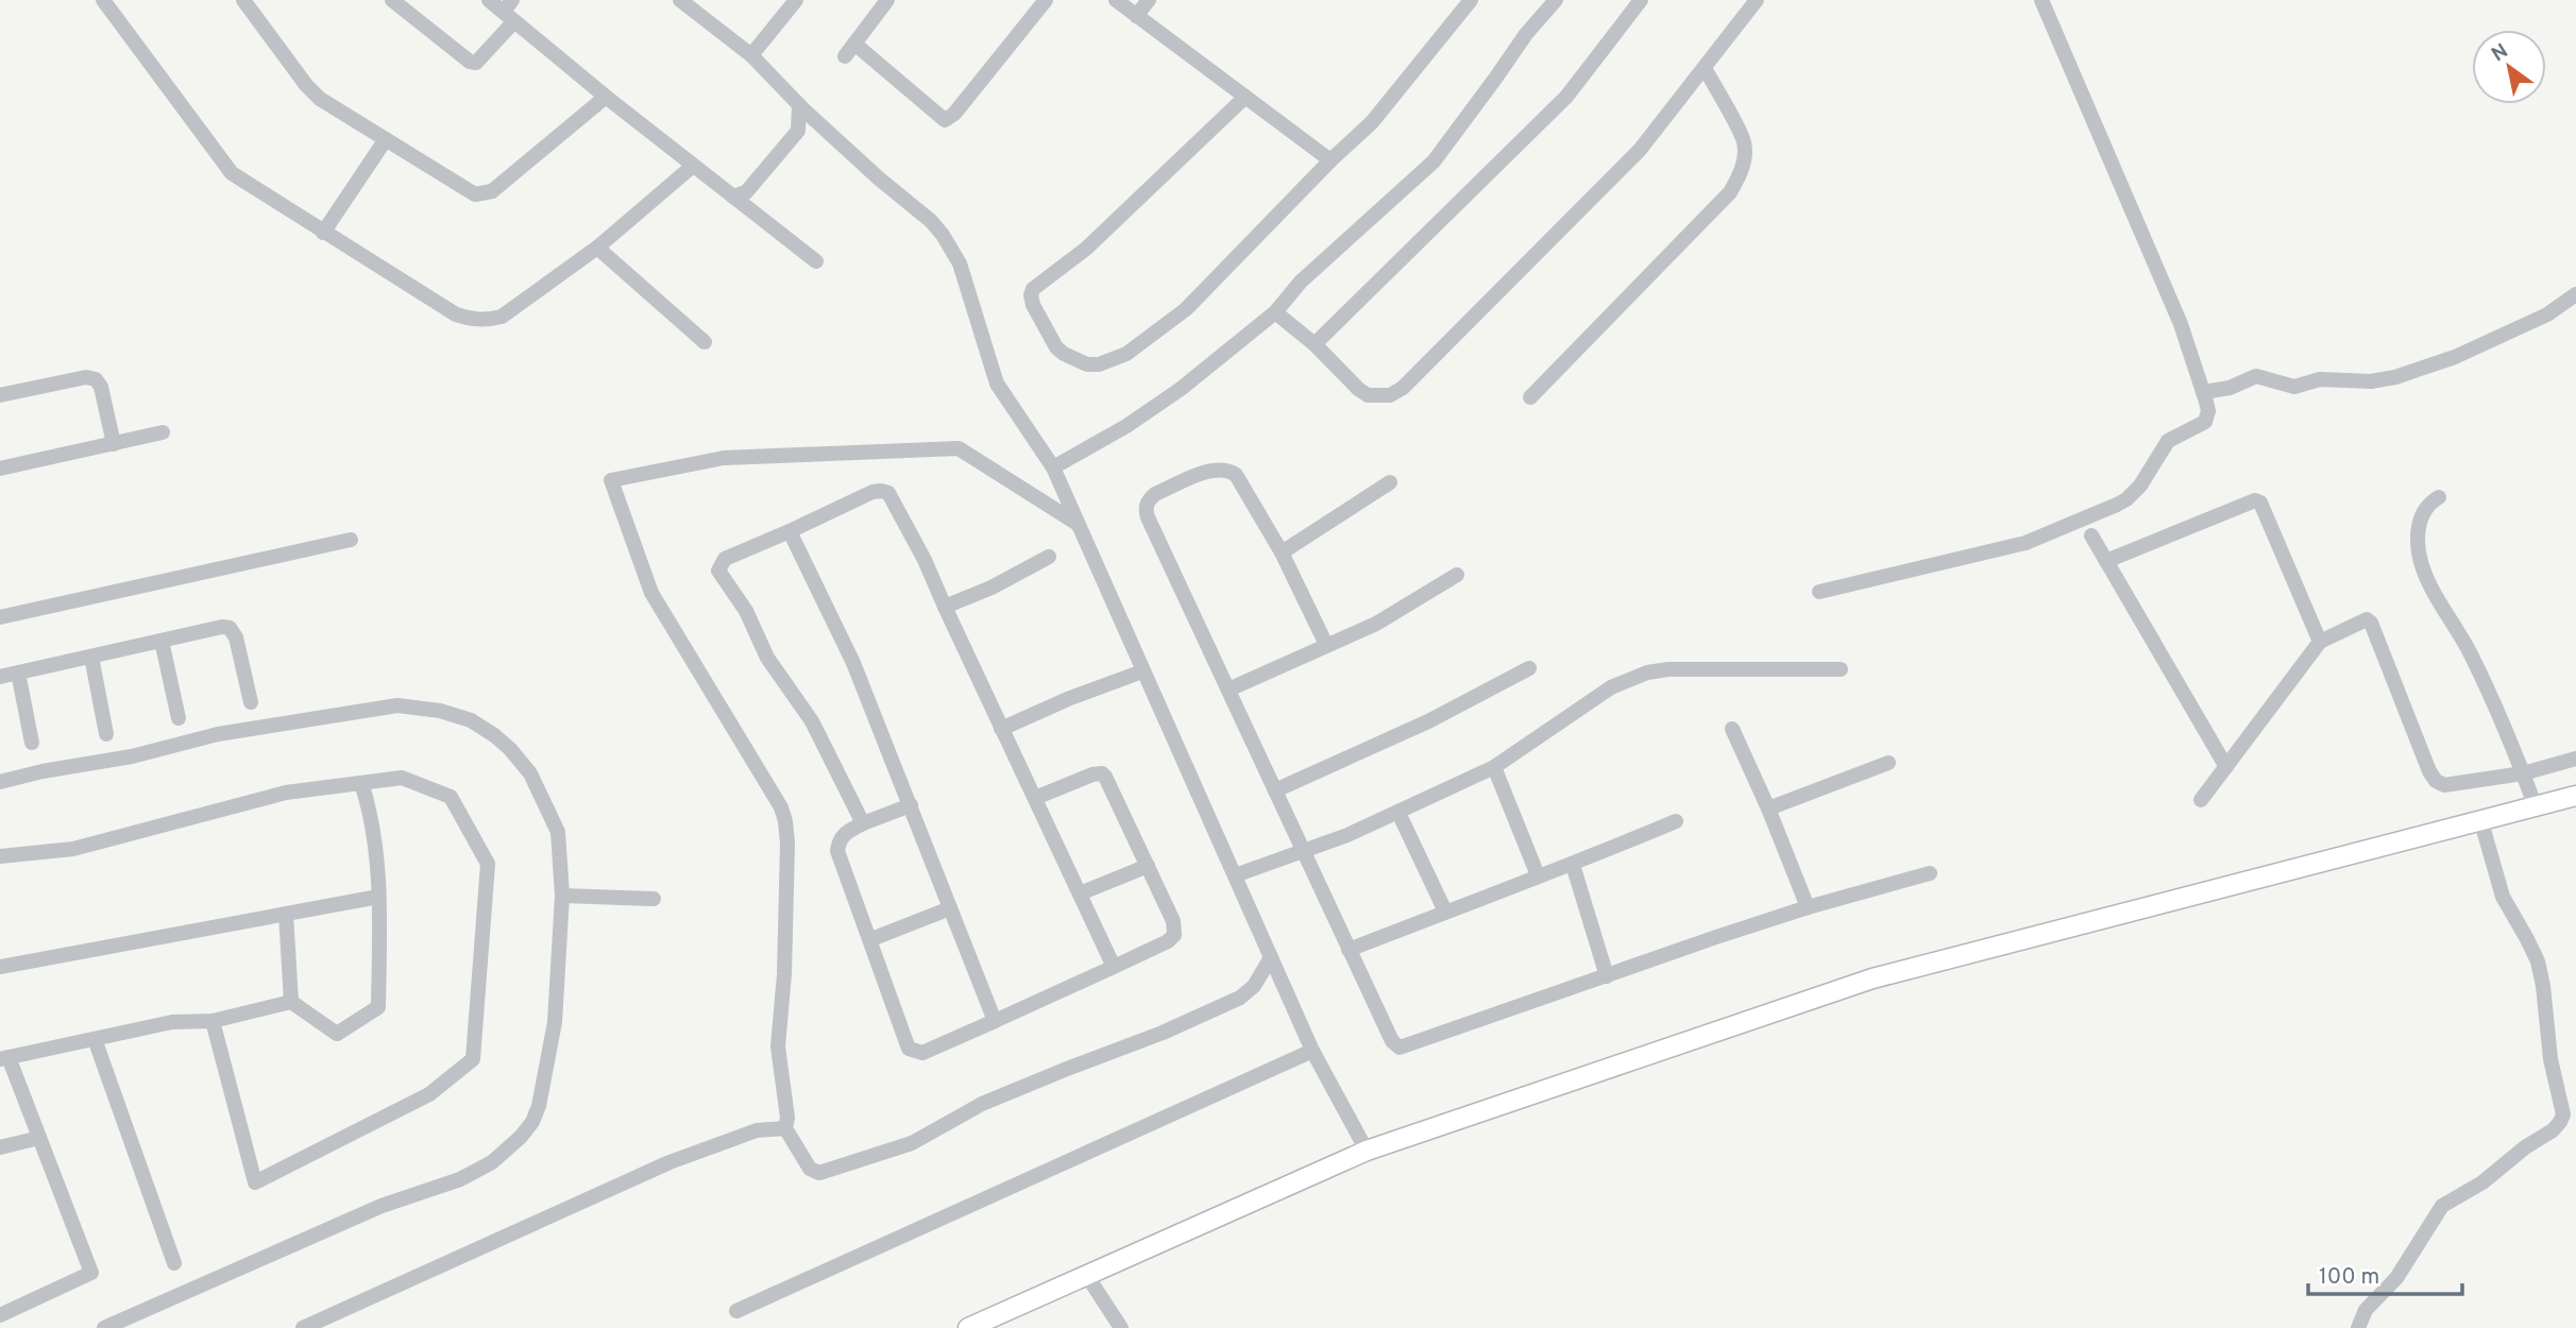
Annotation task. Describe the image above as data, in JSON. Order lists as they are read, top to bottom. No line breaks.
{"scale_bar":"100 m","north":"top left"}
